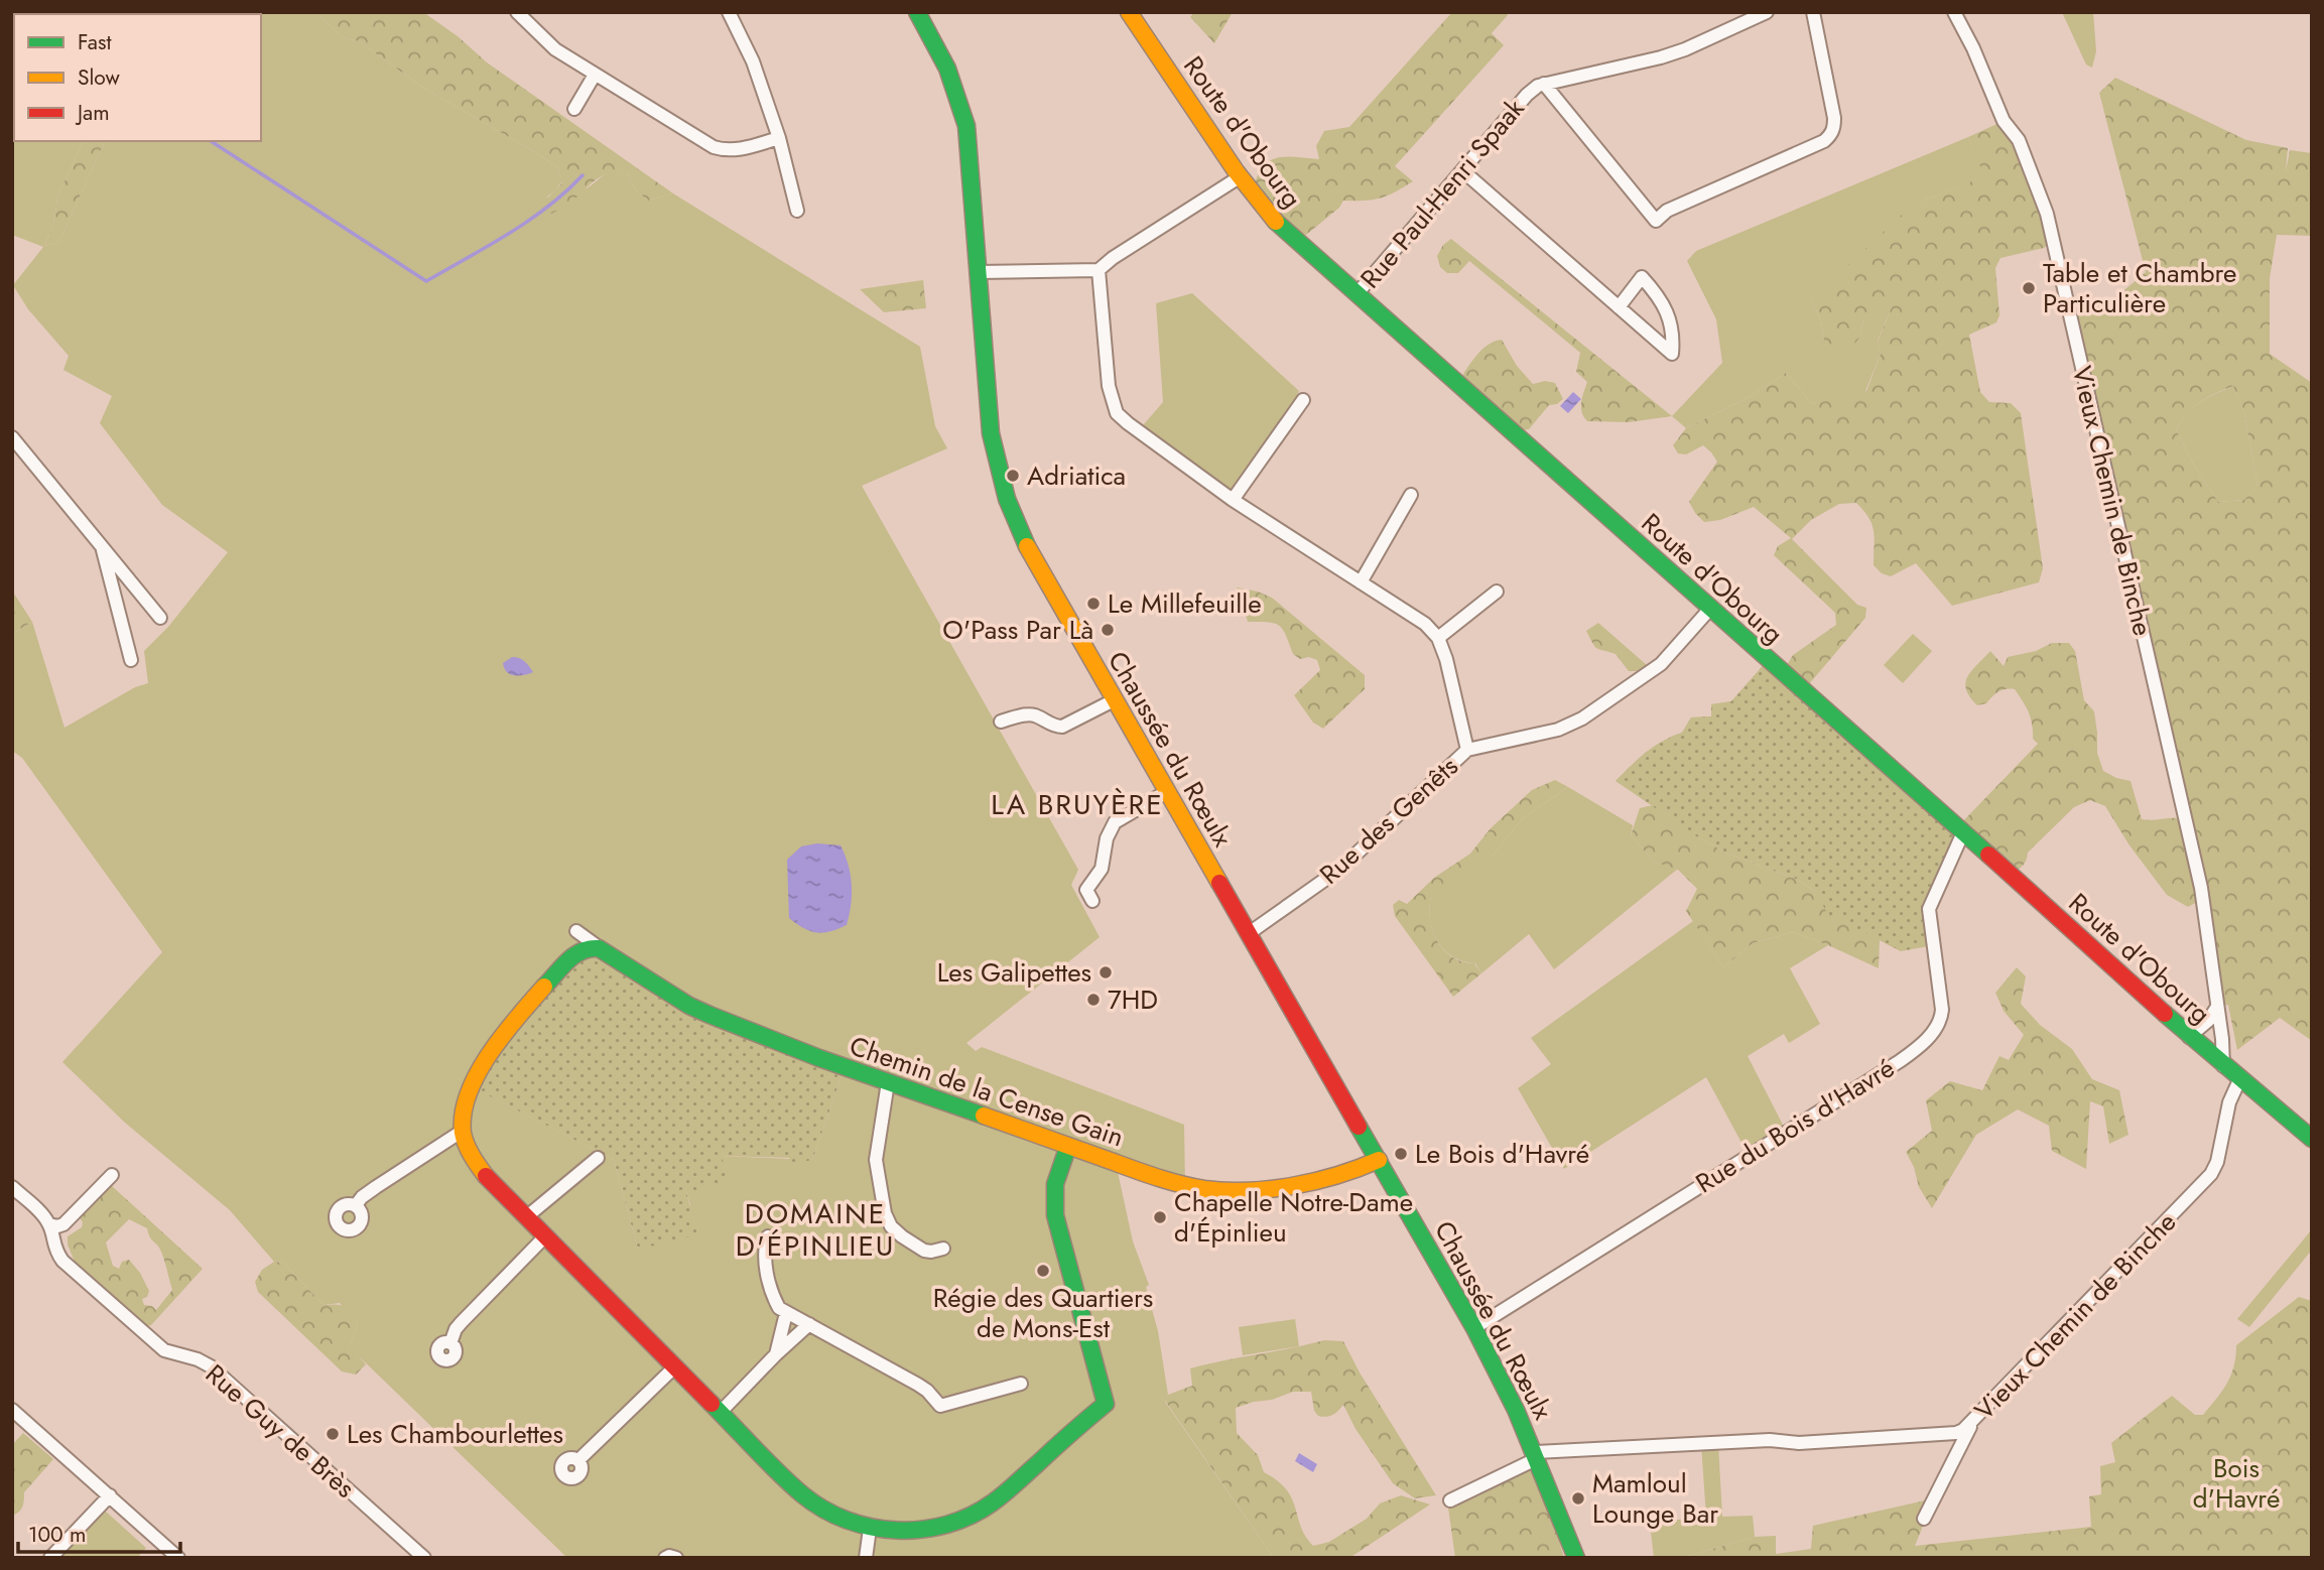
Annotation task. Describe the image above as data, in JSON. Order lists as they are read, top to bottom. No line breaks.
{"streets":{"main road":["Route d'Obourg","Chaussée du Rœulx","Chemin de la Cense Gain"],"street":["Rue Paul-Henri Spaak","Vieux Chemin de Binche","Rue des Genêts","Rue du Bois d'Havré","Rue Guy de Brès"]},"crossings":[["Route d'Obourg","Rue Paul-Henri Spaak"],["Route d'Obourg","Vieux Chemin de Binche"],["Route d'Obourg","Rue des Genêts"],["Route d'Obourg","Rue du Bois d'Havré"],["Vieux Chemin de Binche","Chaussée du Rœulx"],["Chaussée du Rœulx","Rue des Genêts"],["Chaussée du Rœulx","Chemin de la Cense Gain"],["Chaussée du Rœulx","Rue du Bois d'Havré"]],"districts":["LA BRUYÈRE","DOMAINE D'ÉPINLIEU"],"parks":["Bois d'Havré"],"places":["Table et Chambre Particulière","Adriatica","Le Millefeuille","O'Pass Par Là","Les Galipettes","7HD","Le Bois d'Havré","Chapelle Notre-Dame d'Épinlieu","Régie des Quartiers de Mons-Est","Les Chambourlettes","Mamloul Lounge Bar"],"legend":["Fast","Slow","Jam"],"scale_bar":"100 m"}
